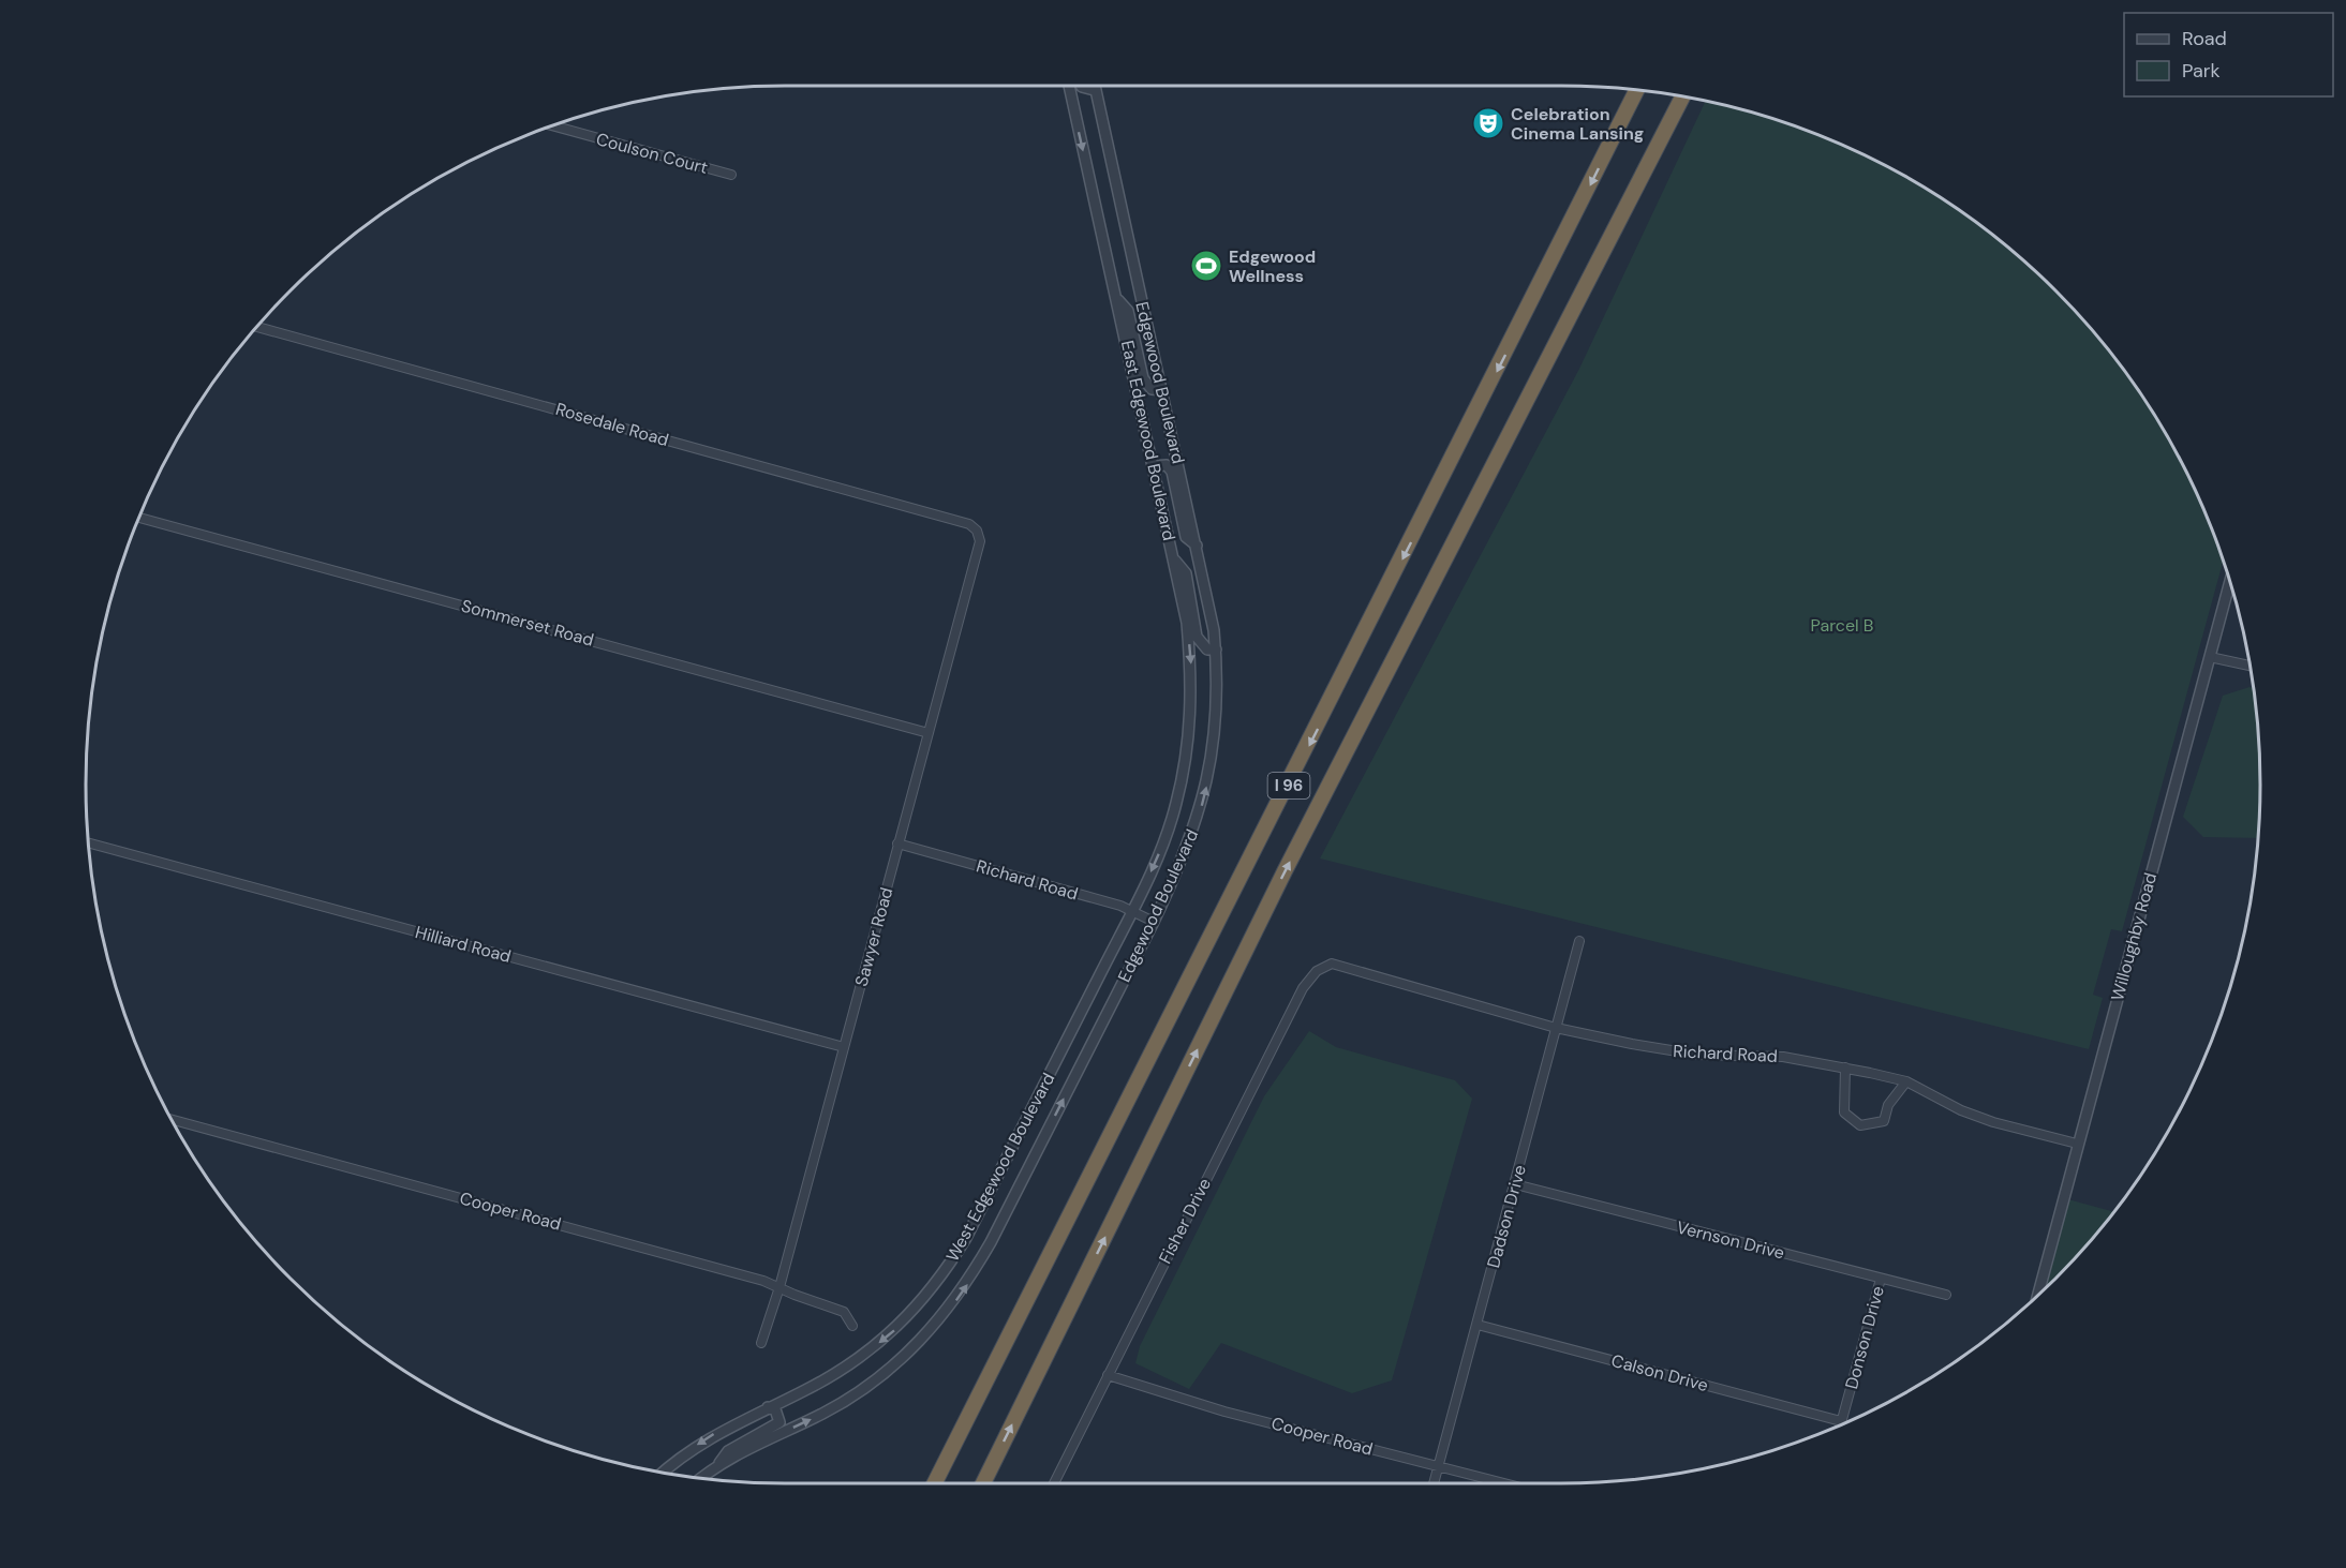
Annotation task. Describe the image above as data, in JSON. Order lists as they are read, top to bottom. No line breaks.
{"streets":{"highway":["I 96"],"street":["Coulson Court","Edgewood Boulevard","Rosedale Road","East Edgewood Boulevard","Sommerset Road","Richard Road","Sawyer Road","Willoughby Road","Hilliard Road","West Edgewood Boulevard","Cooper Road","Dadson Drive","Fisher Drive","Vernson Drive","Donson Drive","Calson Drive"]},"crossings":[["Edgewood Boulevard","Richard Road"],["Rosedale Road","Sawyer Road"],["East Edgewood Boulevard","West Edgewood Boulevard"],["Sommerset Road","Sawyer Road"],["Richard Road","Sawyer Road"],["Richard Road","Willoughby Road"],["Richard Road","West Edgewood Boulevard"],["Richard Road","Dadson Drive"],["Richard Road","Fisher Drive"],["Sawyer Road","Hilliard Road"],["Sawyer Road","Cooper Road"],["Cooper Road","Dadson Drive"],["Cooper Road","Fisher Drive"],["Dadson Drive","Vernson Drive"],["Dadson Drive","Calson Drive"],["Vernson Drive","Donson Drive"],["Donson Drive","Calson Drive"]],"one_way":["Edgewood Boulevard","East Edgewood Boulevard","West Edgewood Boulevard"],"parks":["Parcel B"],"places":{"theatre":["Celebration Cinema Lansing"],"sports":["Edgewood Wellness"]},"legend":["Road","Park"]}
